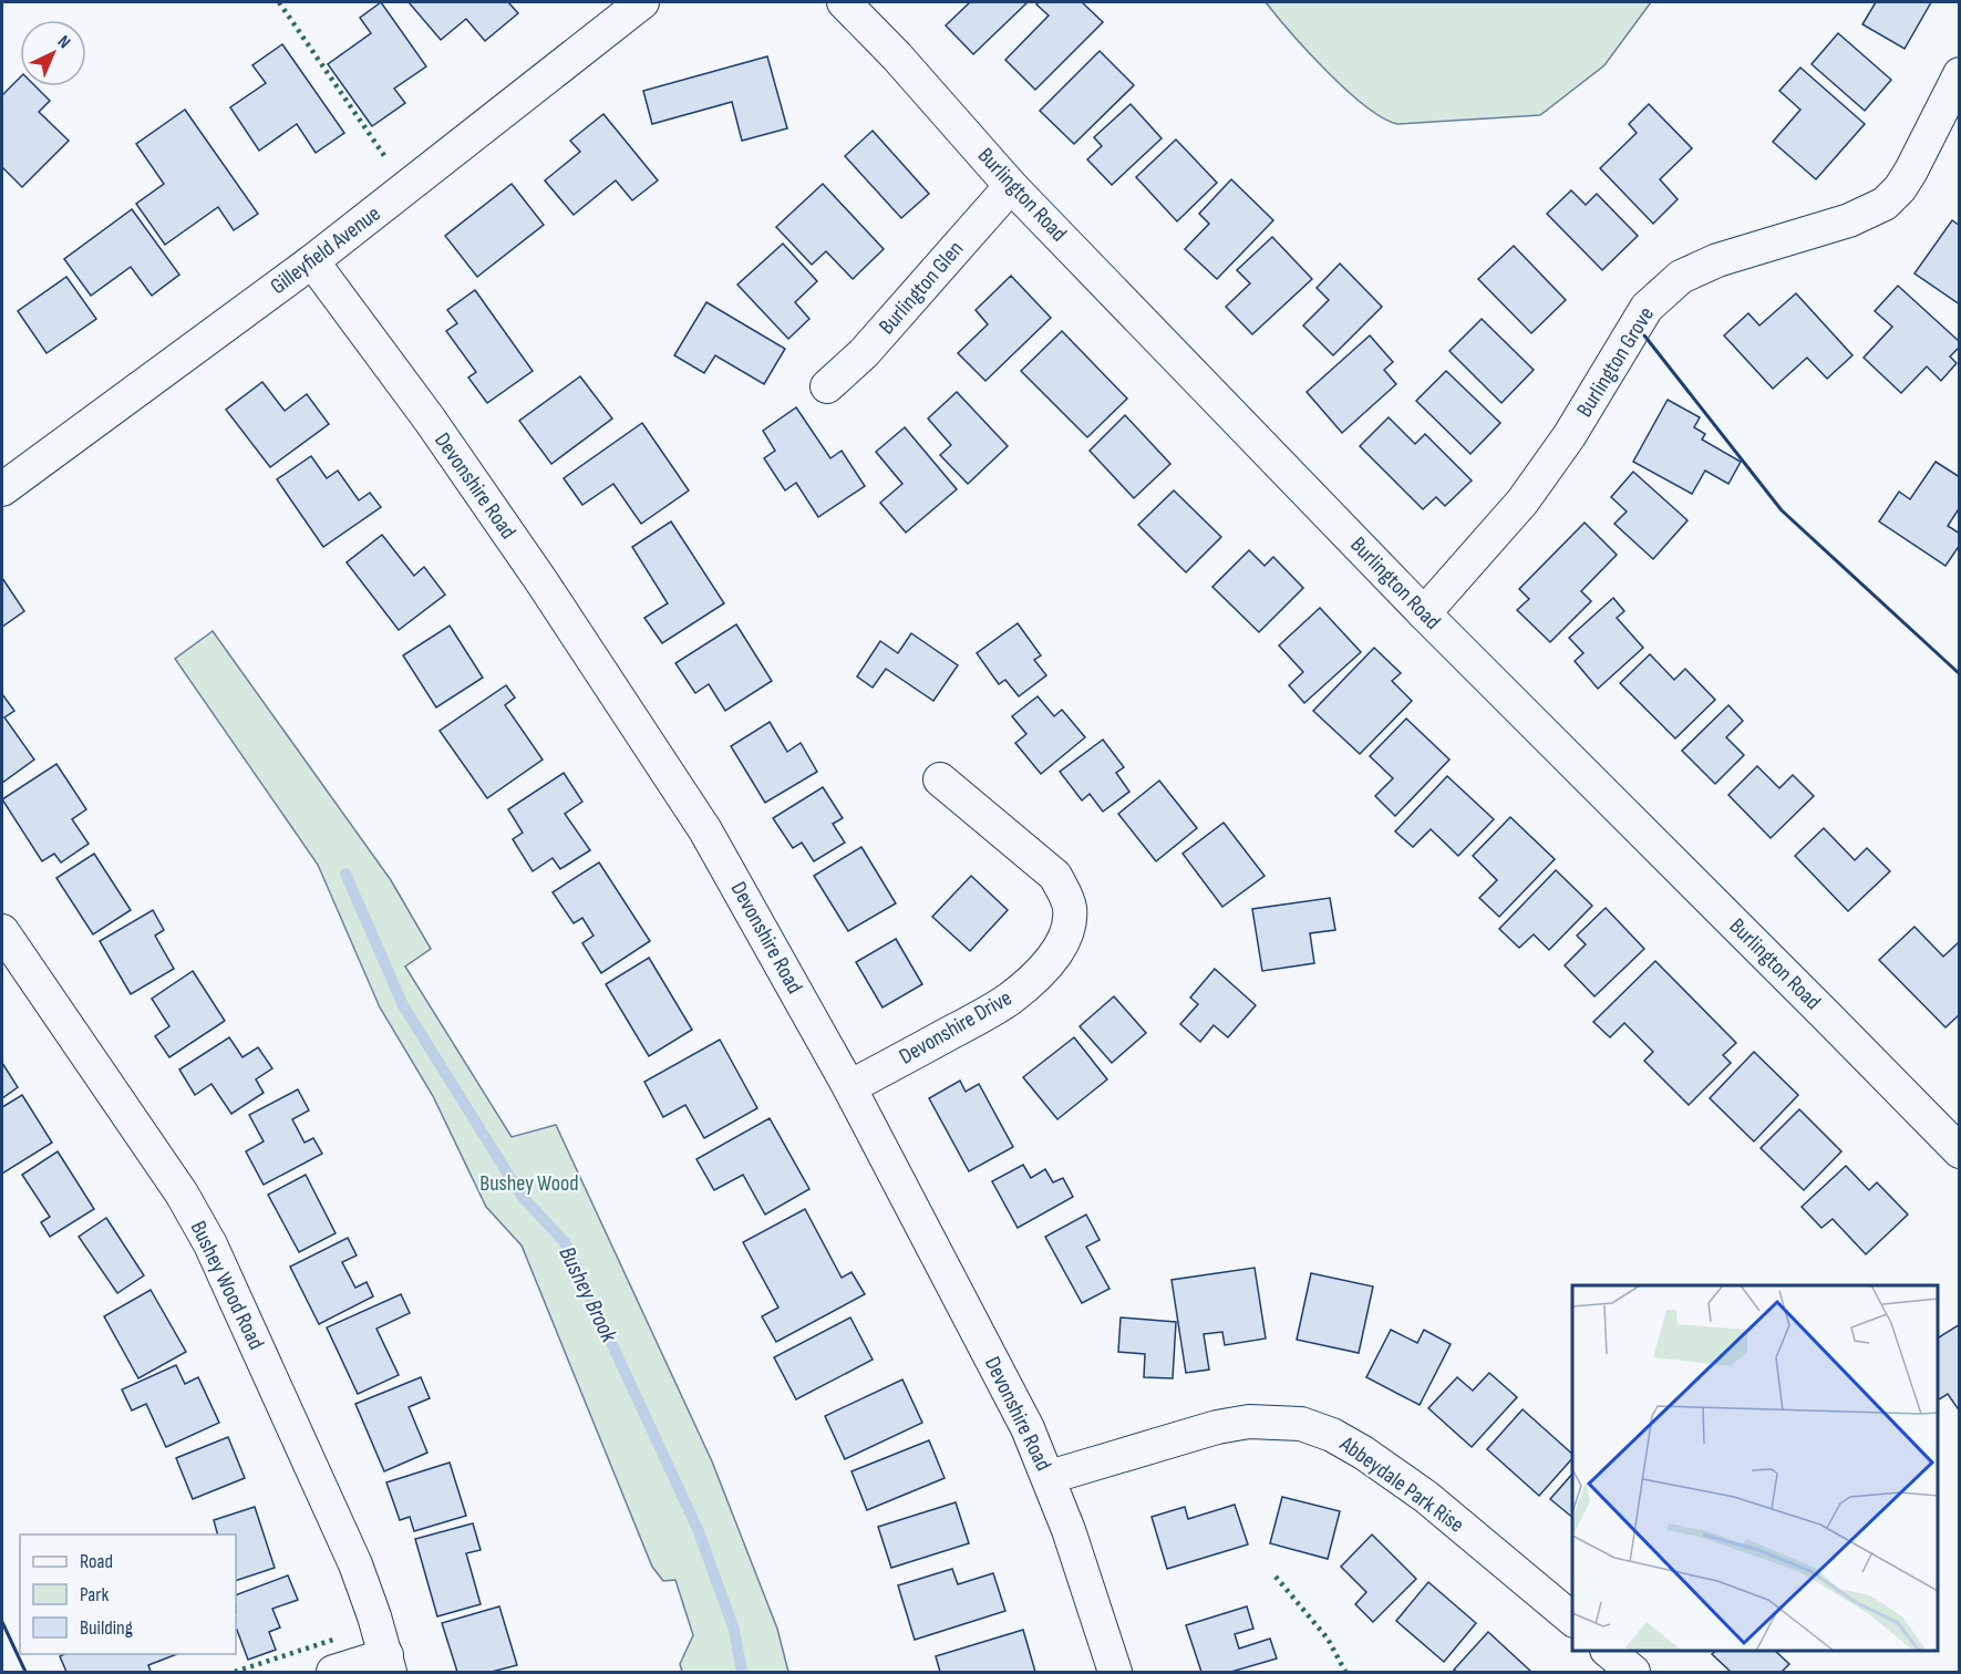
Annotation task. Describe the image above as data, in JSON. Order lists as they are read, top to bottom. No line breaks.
{"streets":{"street":["Burlington Road","Gilleyfield Avenue","Burlington Glen","Burlington Grove","Devonshire Road","Devonshire Drive","Bushey Wood Road","Abbeydale Park Rise"]},"crossings":[["Burlington Road","Burlington Glen"],["Burlington Road","Burlington Grove"],["Gilleyfield Avenue","Devonshire Road"],["Devonshire Road","Devonshire Drive"],["Devonshire Road","Abbeydale Park Rise"]],"water":["Bushey Brook"],"parks":["Bushey Wood"],"legend":["Road","Park","Building"],"north":"top right"}
